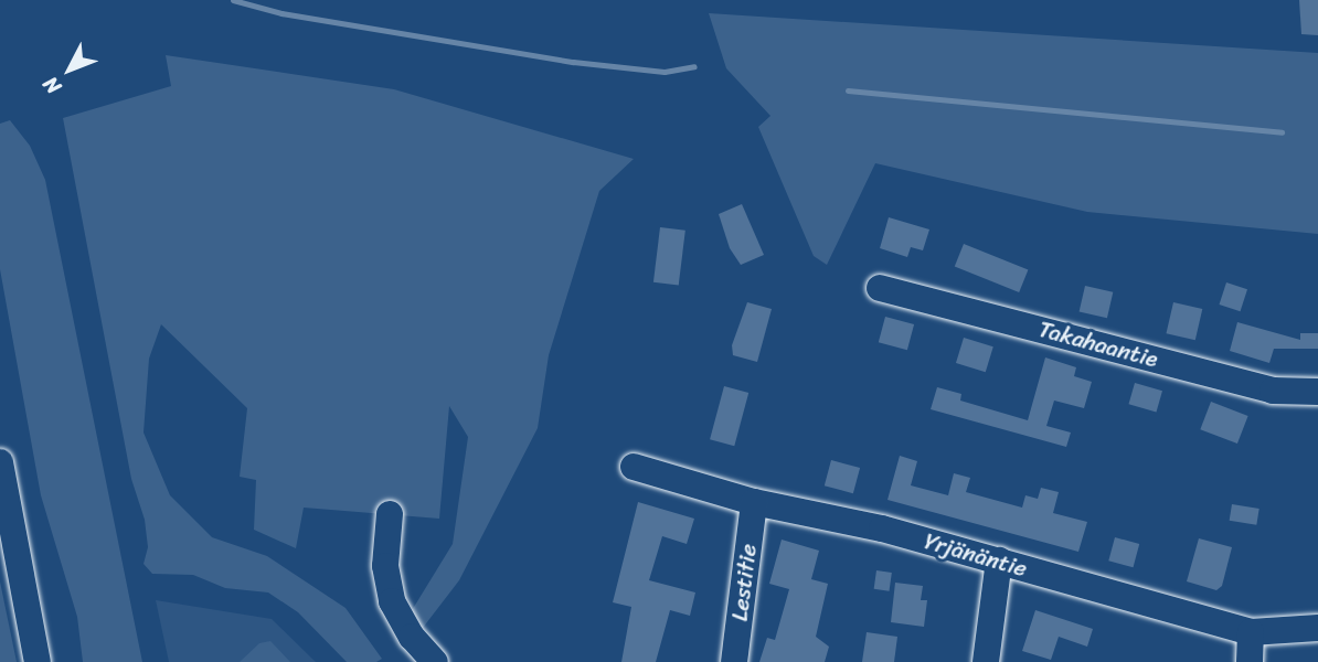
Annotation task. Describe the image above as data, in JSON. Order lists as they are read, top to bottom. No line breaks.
{"streets":{"street":["Takahaantie","Yrjänäntie","Lestitie"]},"crossings":[["Yrjänäntie","Lestitie"]],"north":"bottom left"}
